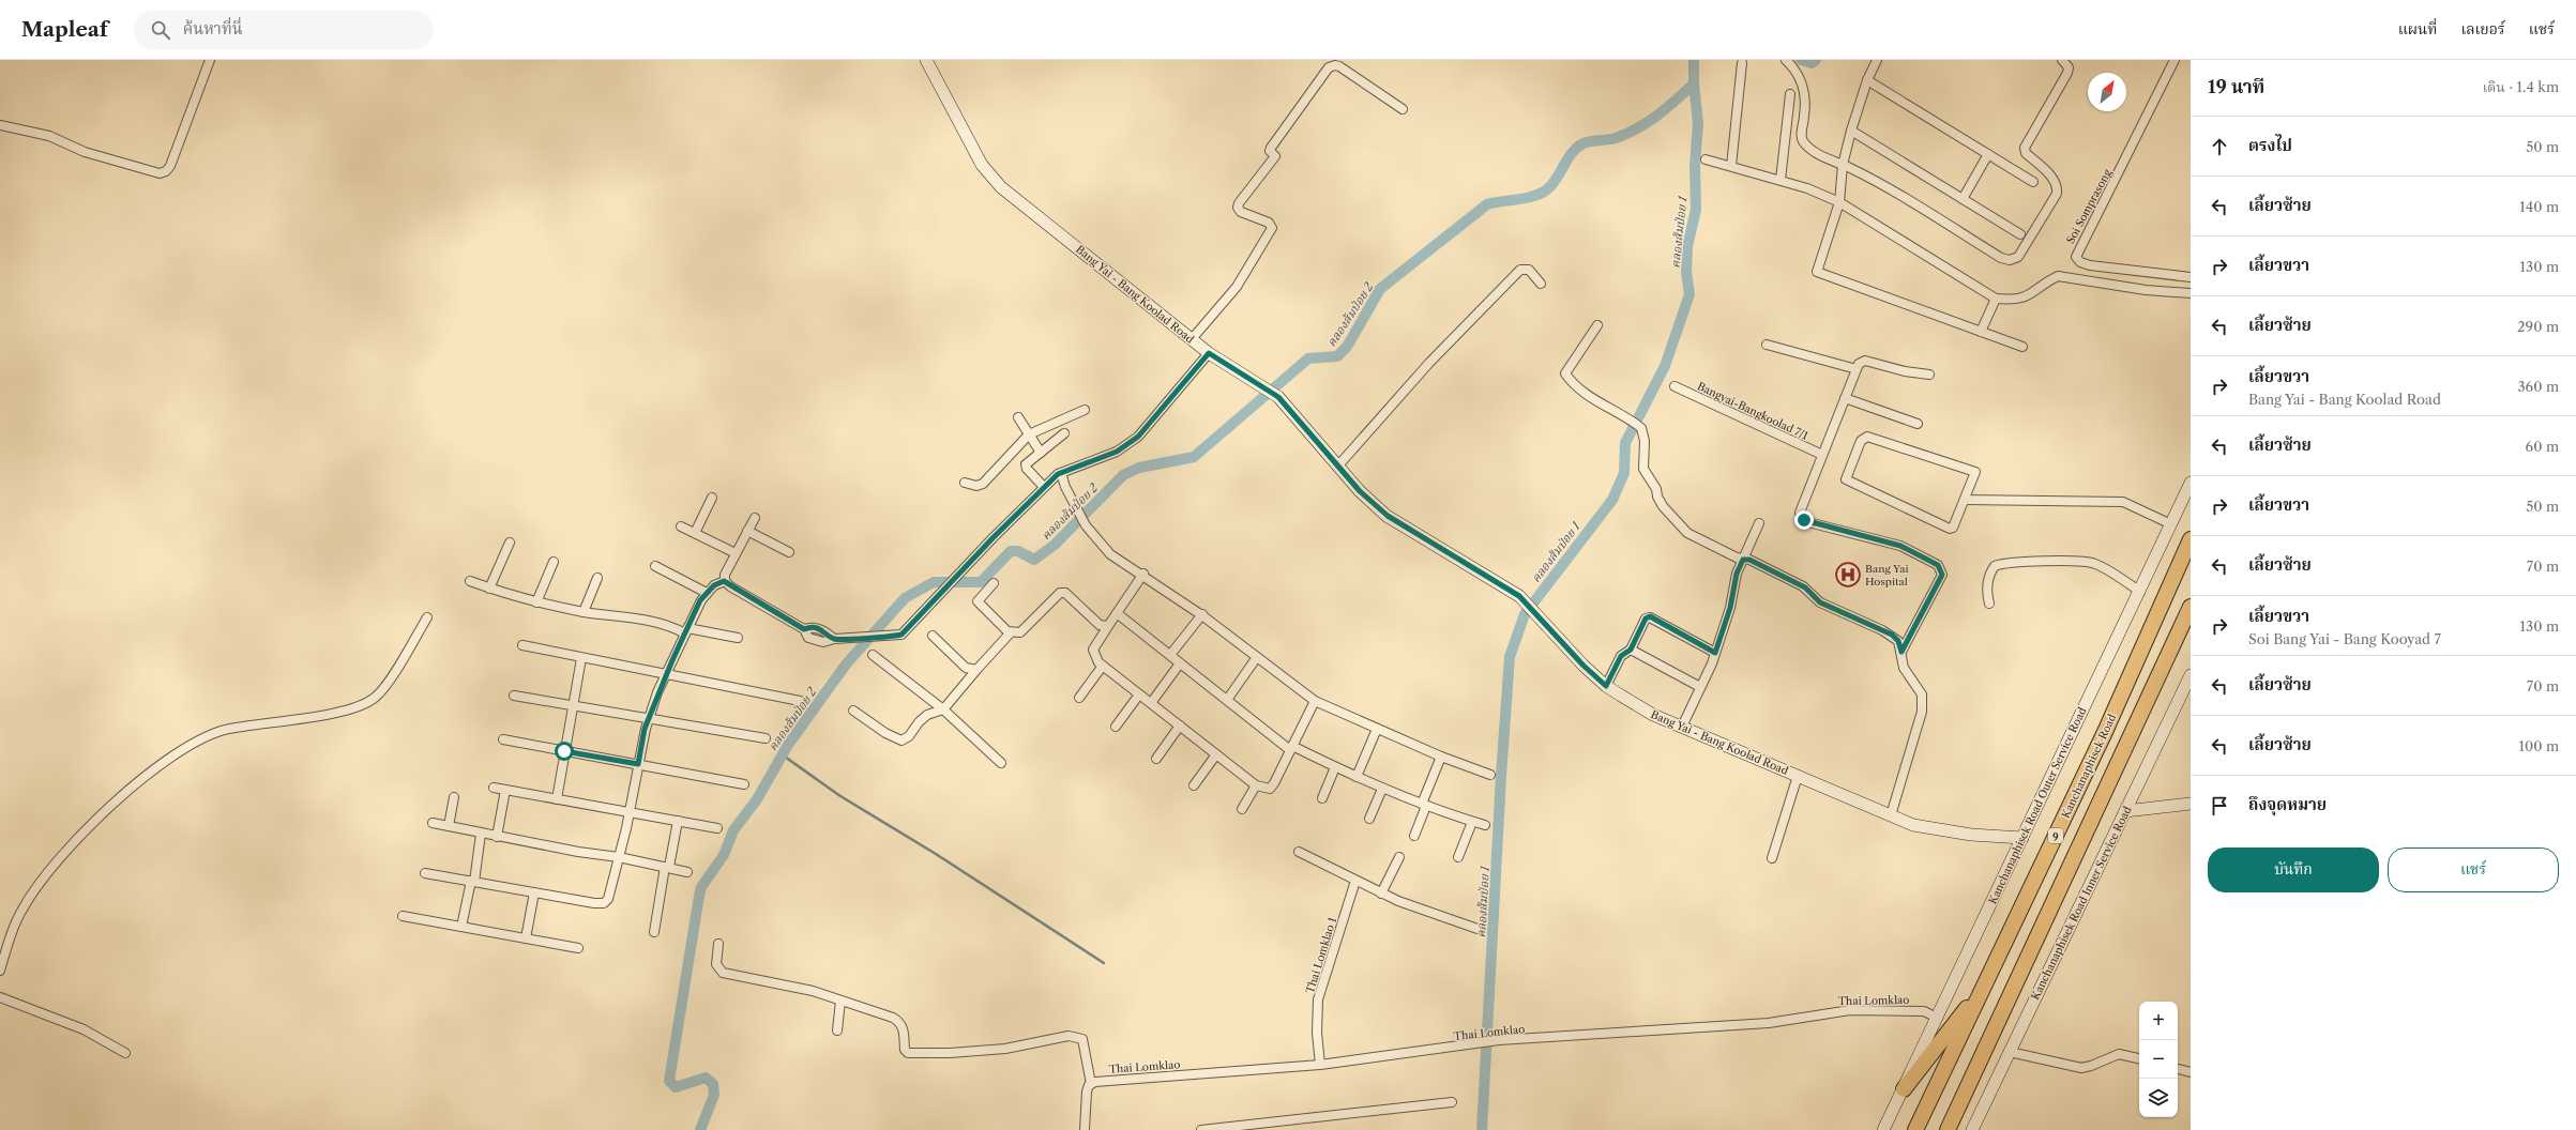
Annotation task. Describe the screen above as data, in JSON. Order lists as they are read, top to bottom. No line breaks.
{"streets":{"highway":["Kanchanaphisek Road","9"],"street":["Soi Somprasong","Bang Yai - Bang Koolad Road","Bangyai-Bangkoolad 7/1","Kanchanaphisek Road Outer Service Road","Kanchanaphisek Road Inner Service Road","Thai Lomklao 1","Thai Lomklao"]},"crossings":[["Bang Yai - Bang Koolad Road","Kanchanaphisek Road Outer Service Road"],["Kanchanaphisek Road Outer Service Road","Thai Lomklao"],["Thai Lomklao 1","Thai Lomklao"]],"water":["คลองส้มป่อย 1","คลองส้มป่อย 2"],"places":{"hospital":["Bang Yai Hospital"]},"north":"top right","page":{"header":"Mapleaf","search":"ค้นหาที่นี่","nav":["แผนที่","เลเยอร์","แชร์"],"heading":["19 นาที","เดิน · 1.4 km"],"list":[["ตรงไป","50 m"],["เลี้ยวซ้าย","140 m"],["เลี้ยวขวา","130 m"],["เลี้ยวซ้าย","290 m"],["เลี้ยวขวา","Bang Yai - Bang Koolad Road","360 m"],["เลี้ยวซ้าย","60 m"],["เลี้ยวขวา","50 m"],["เลี้ยวซ้าย","70 m"],["เลี้ยวขวา","Soi Bang Yai - Bang Kooyad 7","130 m"],["เลี้ยวซ้าย","70 m"],["เลี้ยวซ้าย","100 m"],"ถึงจุดหมาย"],"buttons":["บันทึก","แชร์"],"map_buttons":["+","−"]}}
